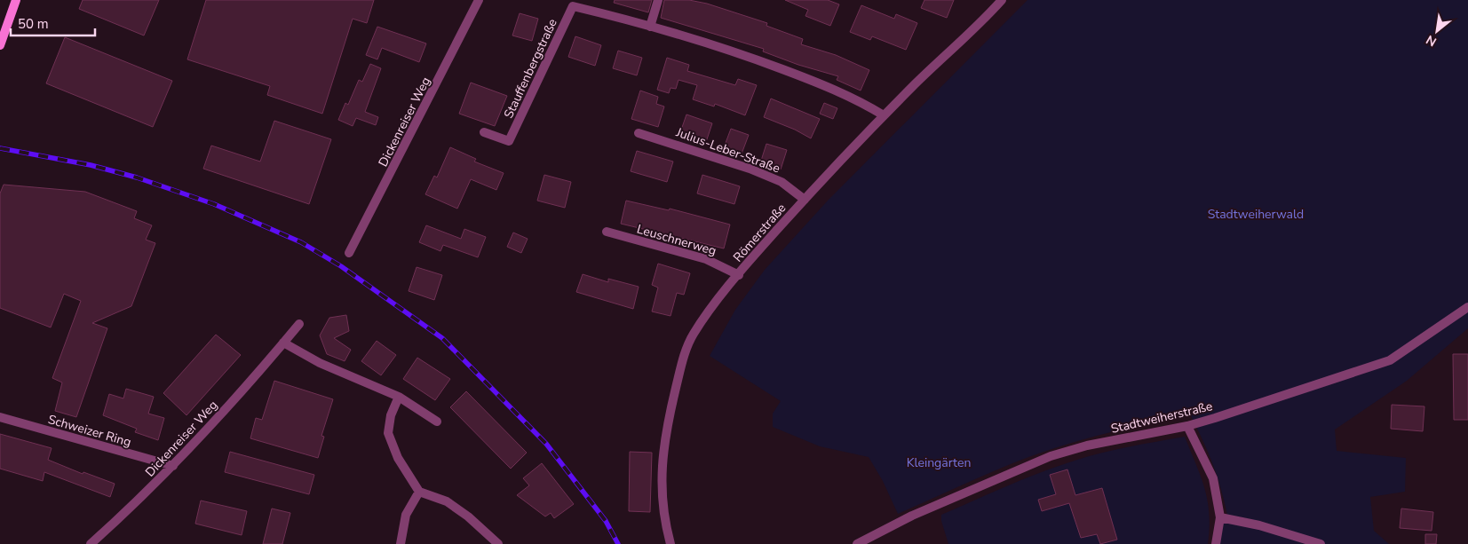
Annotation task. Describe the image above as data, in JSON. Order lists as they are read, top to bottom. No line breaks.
{"streets":{"street":["Stauffenbergstraße","Dickenreiser Weg","Julius-Leber-Straße","Römerstraße","Leuschnerweg","Stadtweiherstraße","Schweizer Ring"]},"crossings":[["Stauffenbergstraße","Römerstraße"],["Dickenreiser Weg","Schweizer Ring"],["Julius-Leber-Straße","Römerstraße"],["Römerstraße","Leuschnerweg"]],"parks":["Stadtweiherwald","Kleingärten"],"scale_bar":"50 m","north":"bottom left"}
